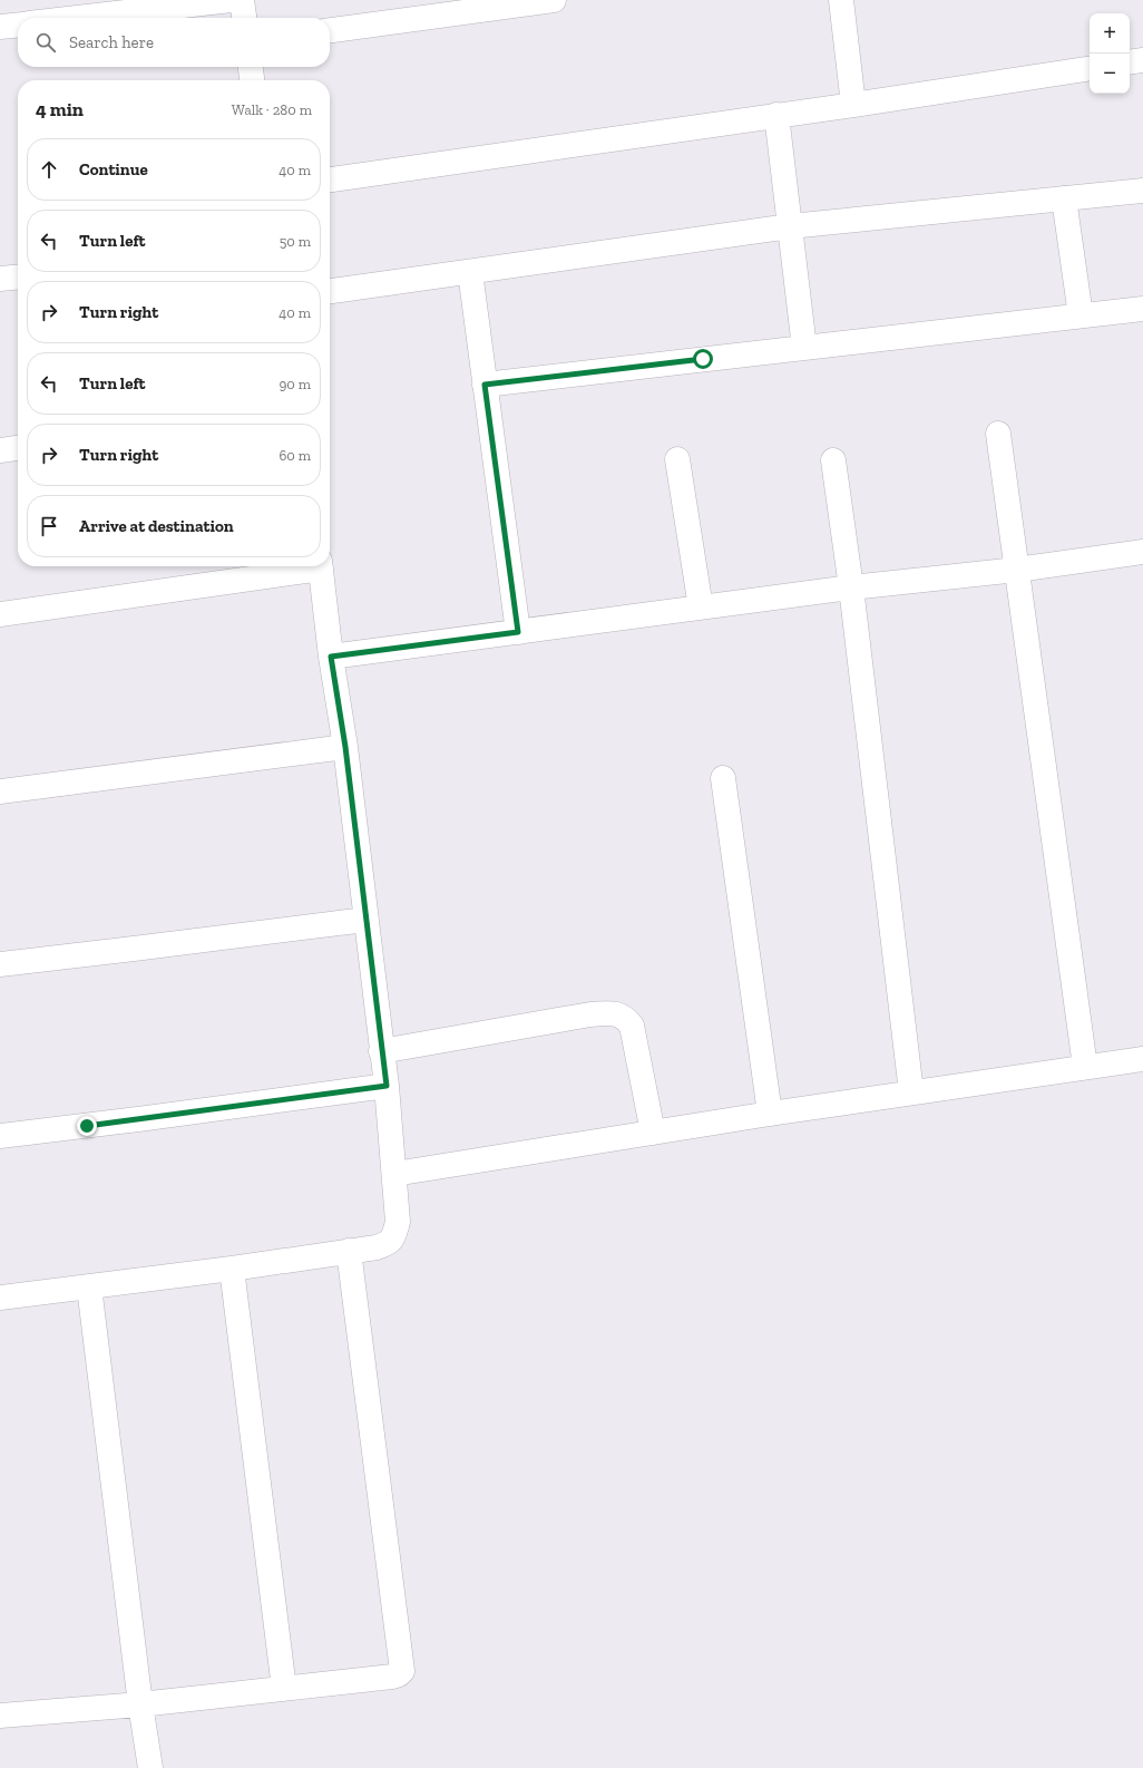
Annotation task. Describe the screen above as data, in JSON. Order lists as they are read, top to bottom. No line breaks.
{"page":{"map_buttons":["+","−"],"search":"Search here","heading":["4 min","Walk · 280 m"],"list":[["Continue","40 m"],["Turn left","50 m"],["Turn right","40 m"],["Turn left","90 m"],["Turn right","60 m"],"Arrive at destination"]}}
